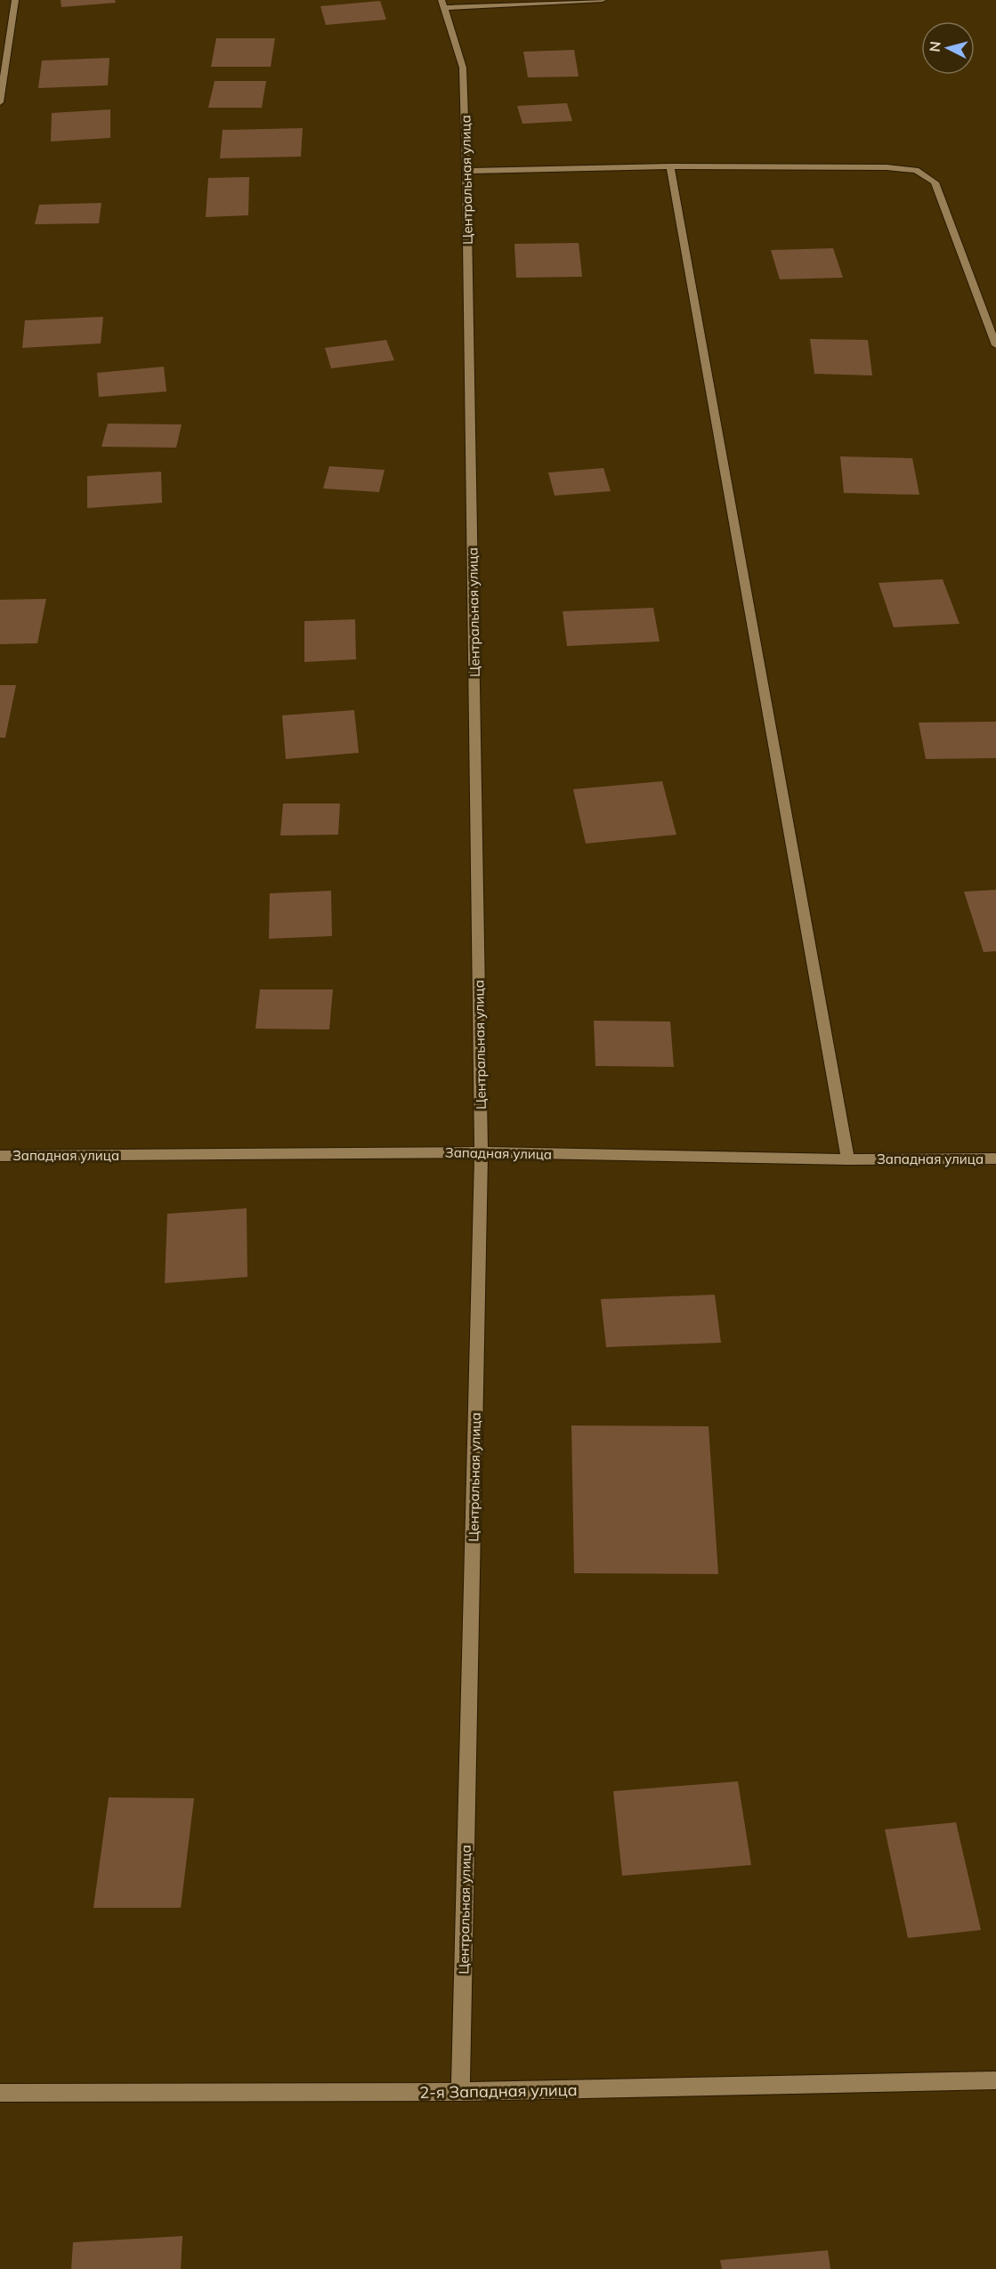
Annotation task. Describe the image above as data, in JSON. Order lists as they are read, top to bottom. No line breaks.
{"streets":{"street":["Центральная улица","Западная улица","2-я Западная улица"]},"crossings":[["Центральная улица","Западная улица"],["Центральная улица","2-я Западная улица"]],"north":"left"}
